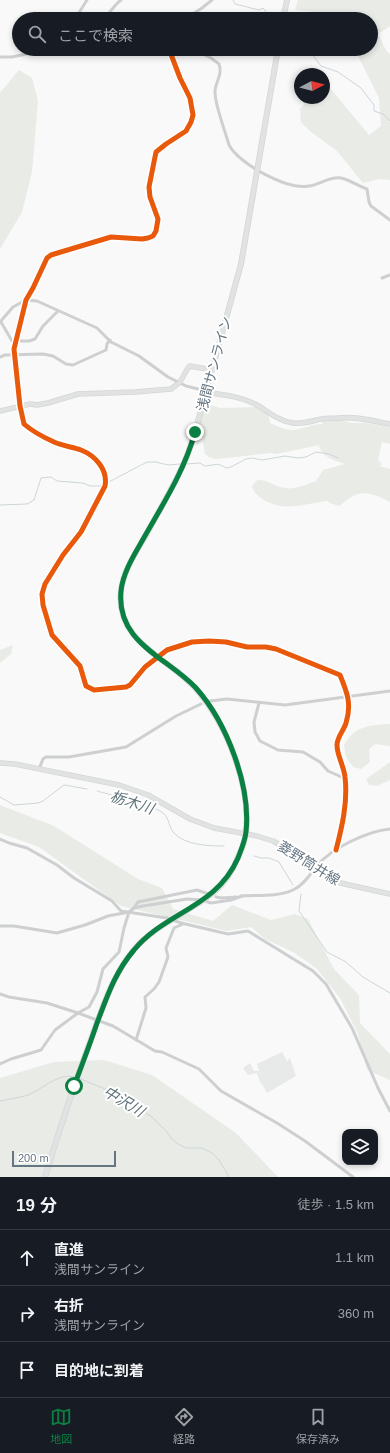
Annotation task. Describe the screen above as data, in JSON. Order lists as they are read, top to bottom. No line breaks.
{"streets":{"main road":["浅間サンライン","菱野筒井線"]},"crossings":[["浅間サンライン","菱野筒井線"]],"water":["栃木川","中沢川"],"scale_bar":"200 m","north":"right","page":{"search":"ここで検索","scale":"200 m","heading":["19 分","徒歩 · 1.5 km"],"list":[["直進","浅間サンライン","1.1 km"],["右折","浅間サンライン","360 m"],"目的地に到着"],"nav":["地図","経路","保存済み"]}}
